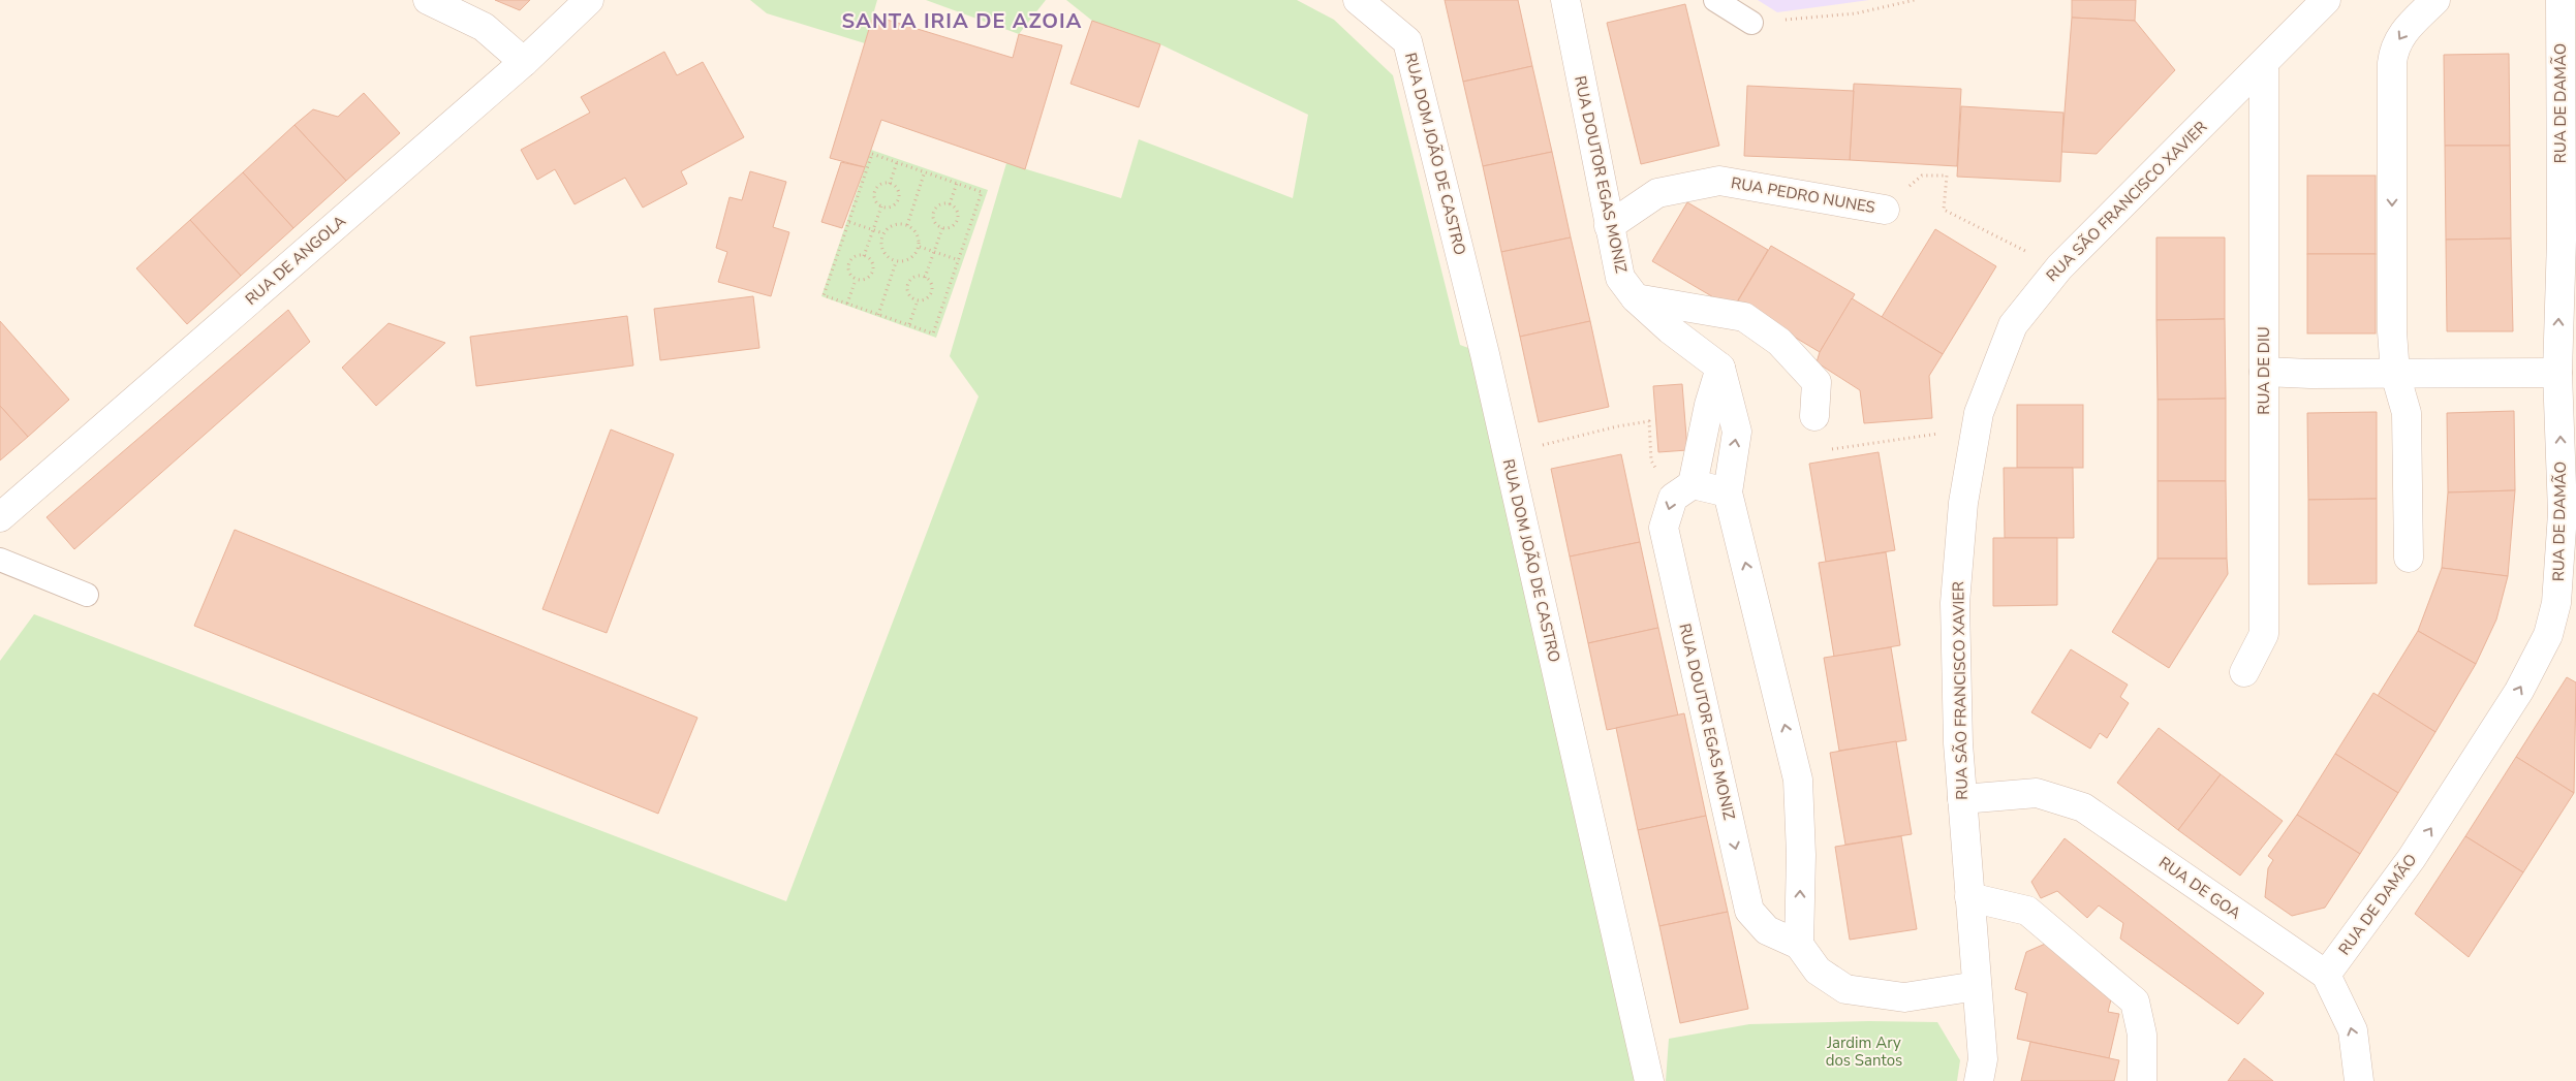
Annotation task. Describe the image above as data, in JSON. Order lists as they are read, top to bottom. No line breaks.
{"streets":{"street":["RUA DE DAMÃO","RUA DOM JOÃO DE CASTRO","RUA DOUTOR EGAS MONIZ","RUA PEDRO NUNES","RUA SÃO FRANCISCO XAVIER","RUA DE ANGOLA","RUA DE DIU","RUA DE GOA"]},"crossings":[["RUA DE DAMÃO","RUA DE GOA"],["RUA DOUTOR EGAS MONIZ","RUA PEDRO NUNES"],["RUA DOUTOR EGAS MONIZ","RUA SÃO FRANCISCO XAVIER"],["RUA SÃO FRANCISCO XAVIER","RUA DE DIU"],["RUA SÃO FRANCISCO XAVIER","RUA DE GOA"]],"districts":["SANTA IRIA DE AZOIA"],"parks":["Jardim Ary dos Santos"]}
